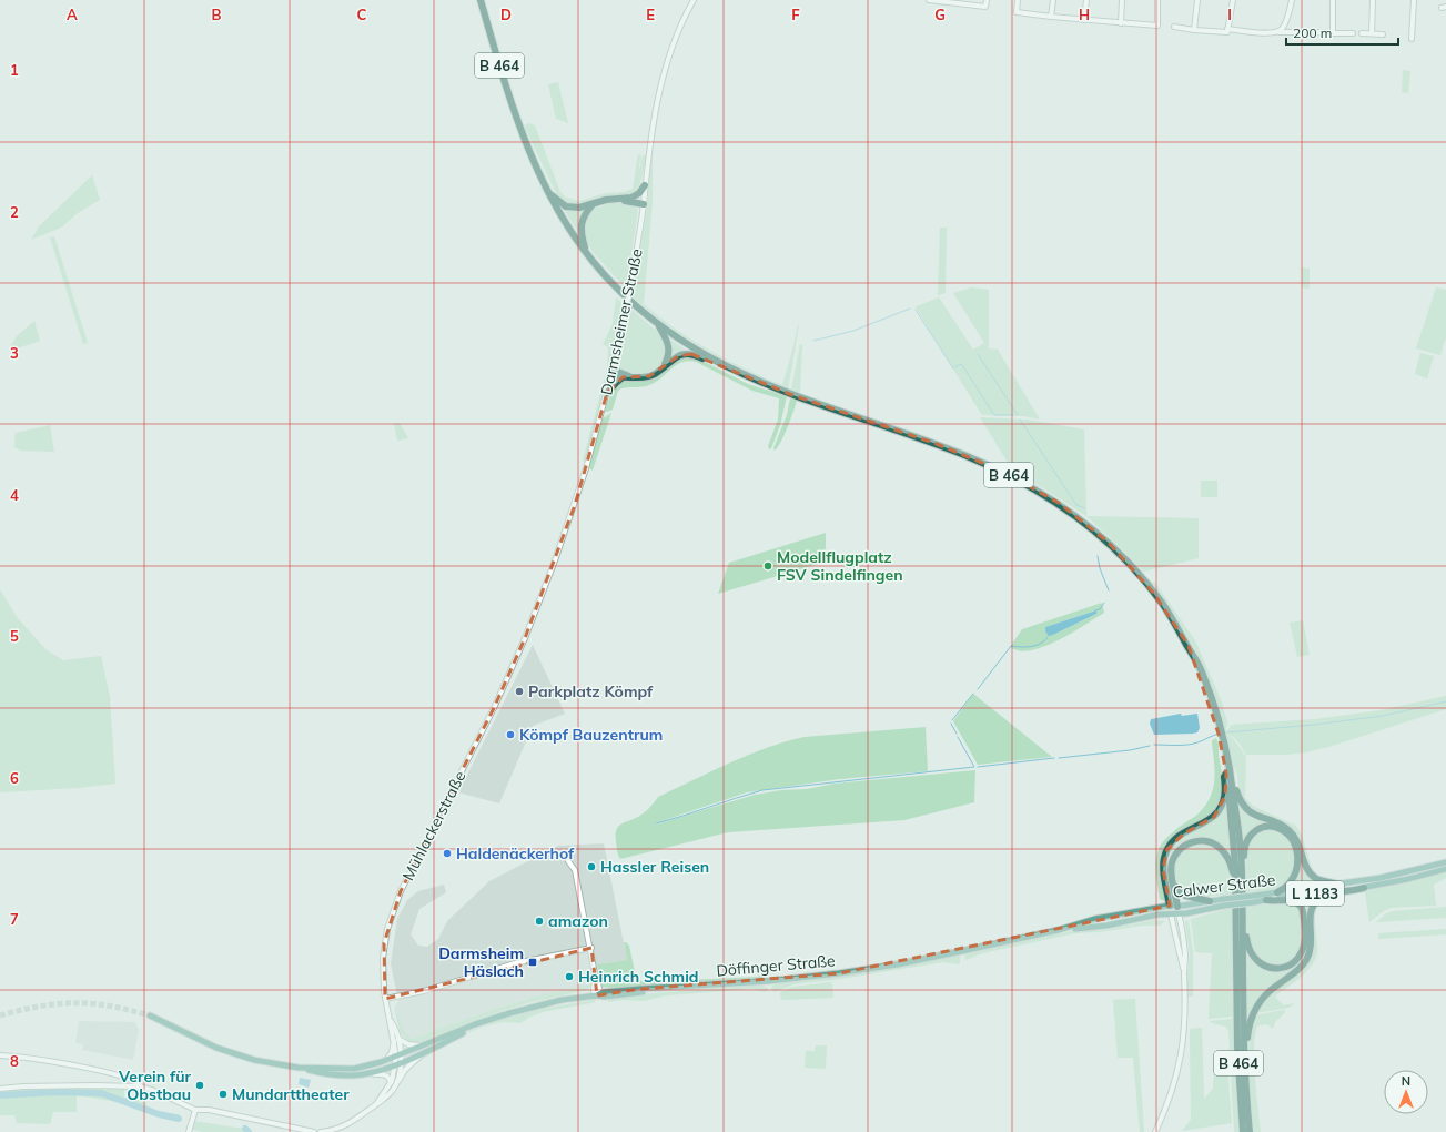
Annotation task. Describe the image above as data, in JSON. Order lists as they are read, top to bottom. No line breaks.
{"streets":{"highway":["B 464"],"main road":["Calwer Straße","L 1183","Döffinger Straße"],"street":["Darmsheimer Straße","Mühlackerstraße"]},"crossings":[["Darmsheimer Straße","Mühlackerstraße"],["Mühlackerstraße","Döffinger Straße"],["Calwer Straße","Döffinger Straße"]],"places":{"other":["Modellflugplatz FSV Sindelfingen","Parkplatz Kömpf","Kömpf Bauzentrum","Haldenäckerhof","Hassler Reisen","amazon","Heinrich Schmid","Verein für Obstbau","Mundarttheater"],"transit":["Darmsheim Häslach"]},"scale_bar":"200 m","north":"top","grid":{"columns":["A","B","C","D","E","F","G","H","I"],"rows":["1","2","3","4","5","6","7","8"]}}
